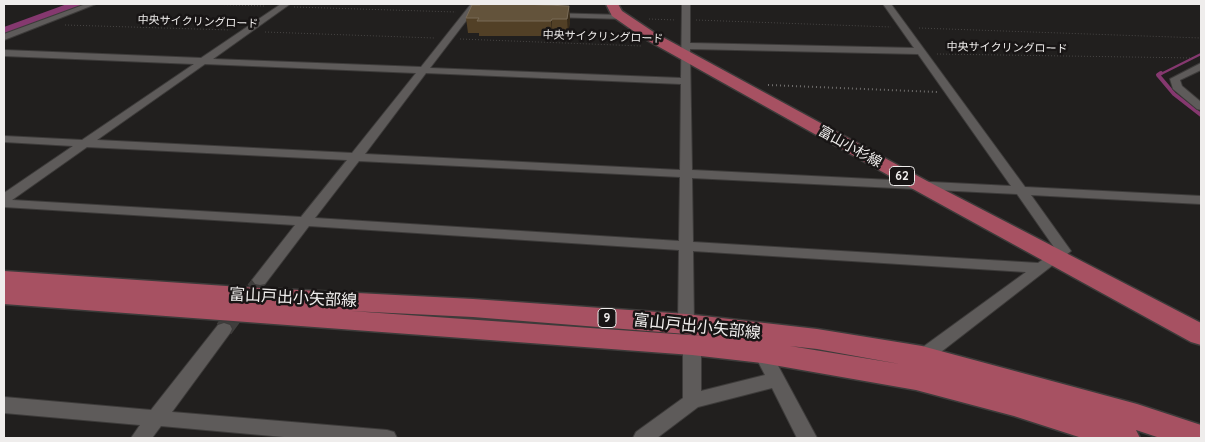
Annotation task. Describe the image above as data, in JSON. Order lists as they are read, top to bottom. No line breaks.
{"streets":{"main road":["富山小杉線","62","富山戸出小矢部線","9"],"path":["中央サイクリングロード"]},"crossings":[["中央サイクリングロード","富山小杉線"]]}
